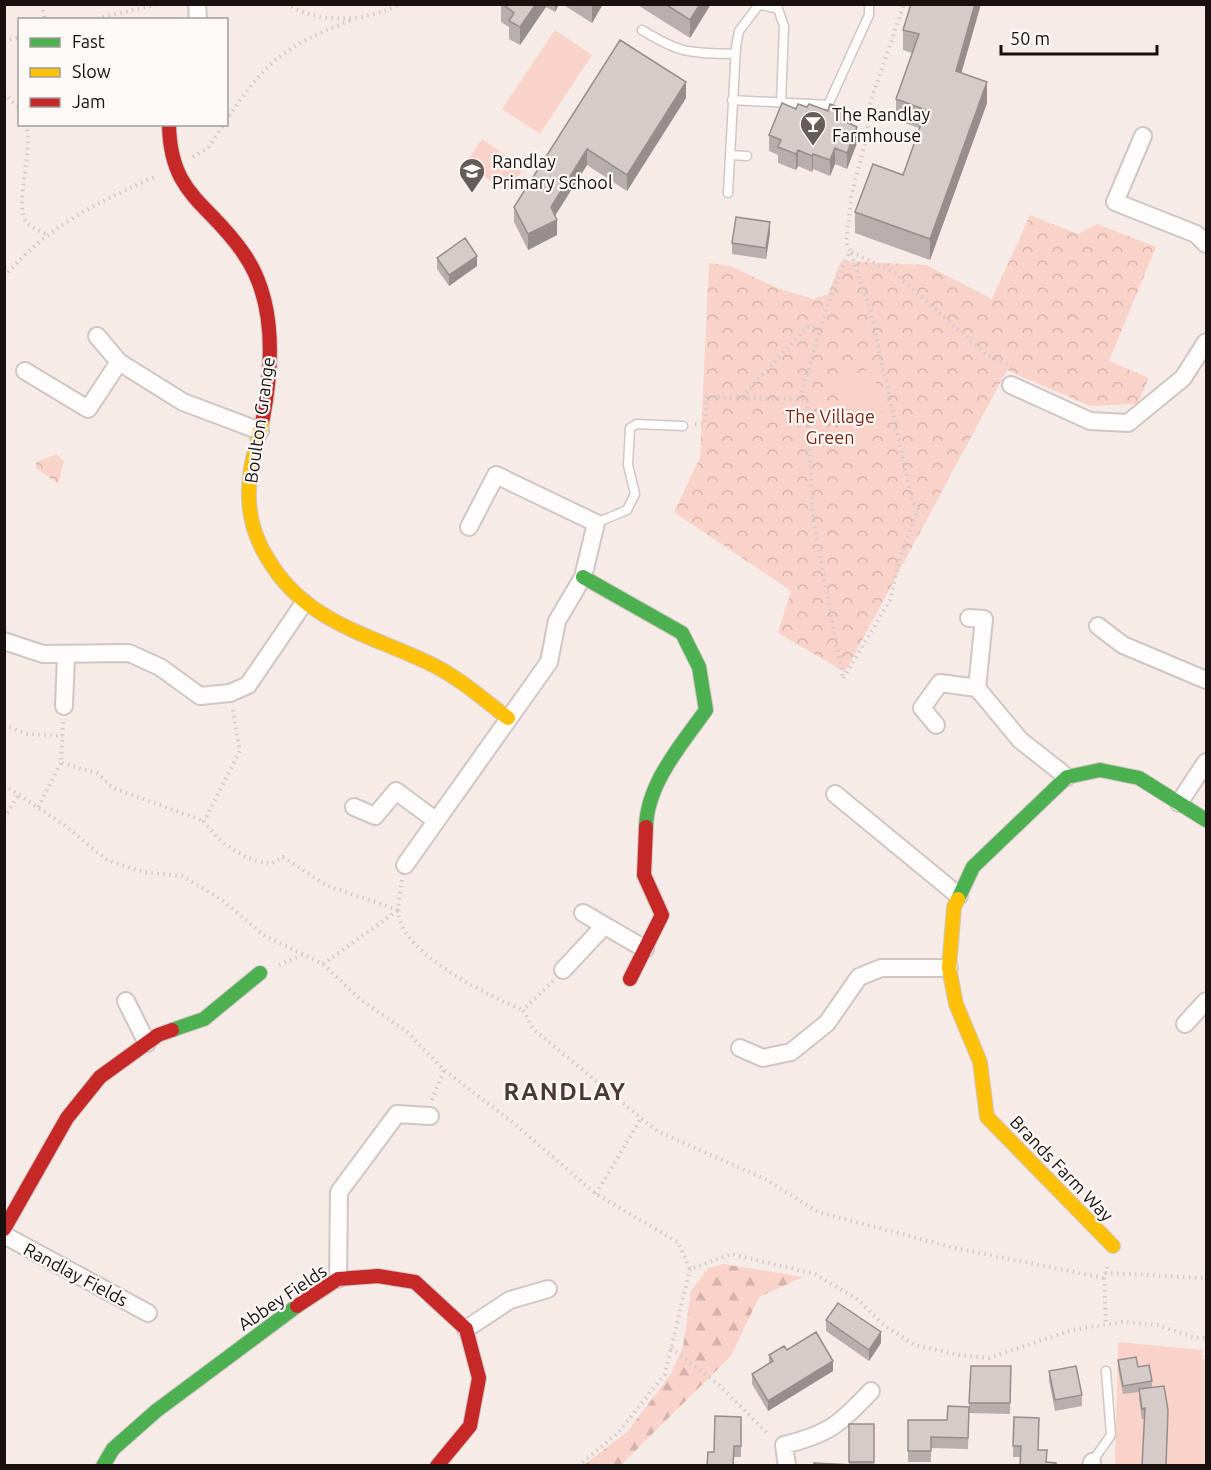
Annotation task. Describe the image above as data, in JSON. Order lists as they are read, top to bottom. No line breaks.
{"streets":{"street":["Boulton Grange","Brands Farm Way","Randlay Fields","Abbey Fields"]},"districts":["RANDLAY"],"parks":["The Village Green"],"places":{"bar":["The Randlay Farmhouse"],"school or university":["Randlay Primary School"]},"legend":["Fast","Slow","Jam"],"scale_bar":"50 m"}
